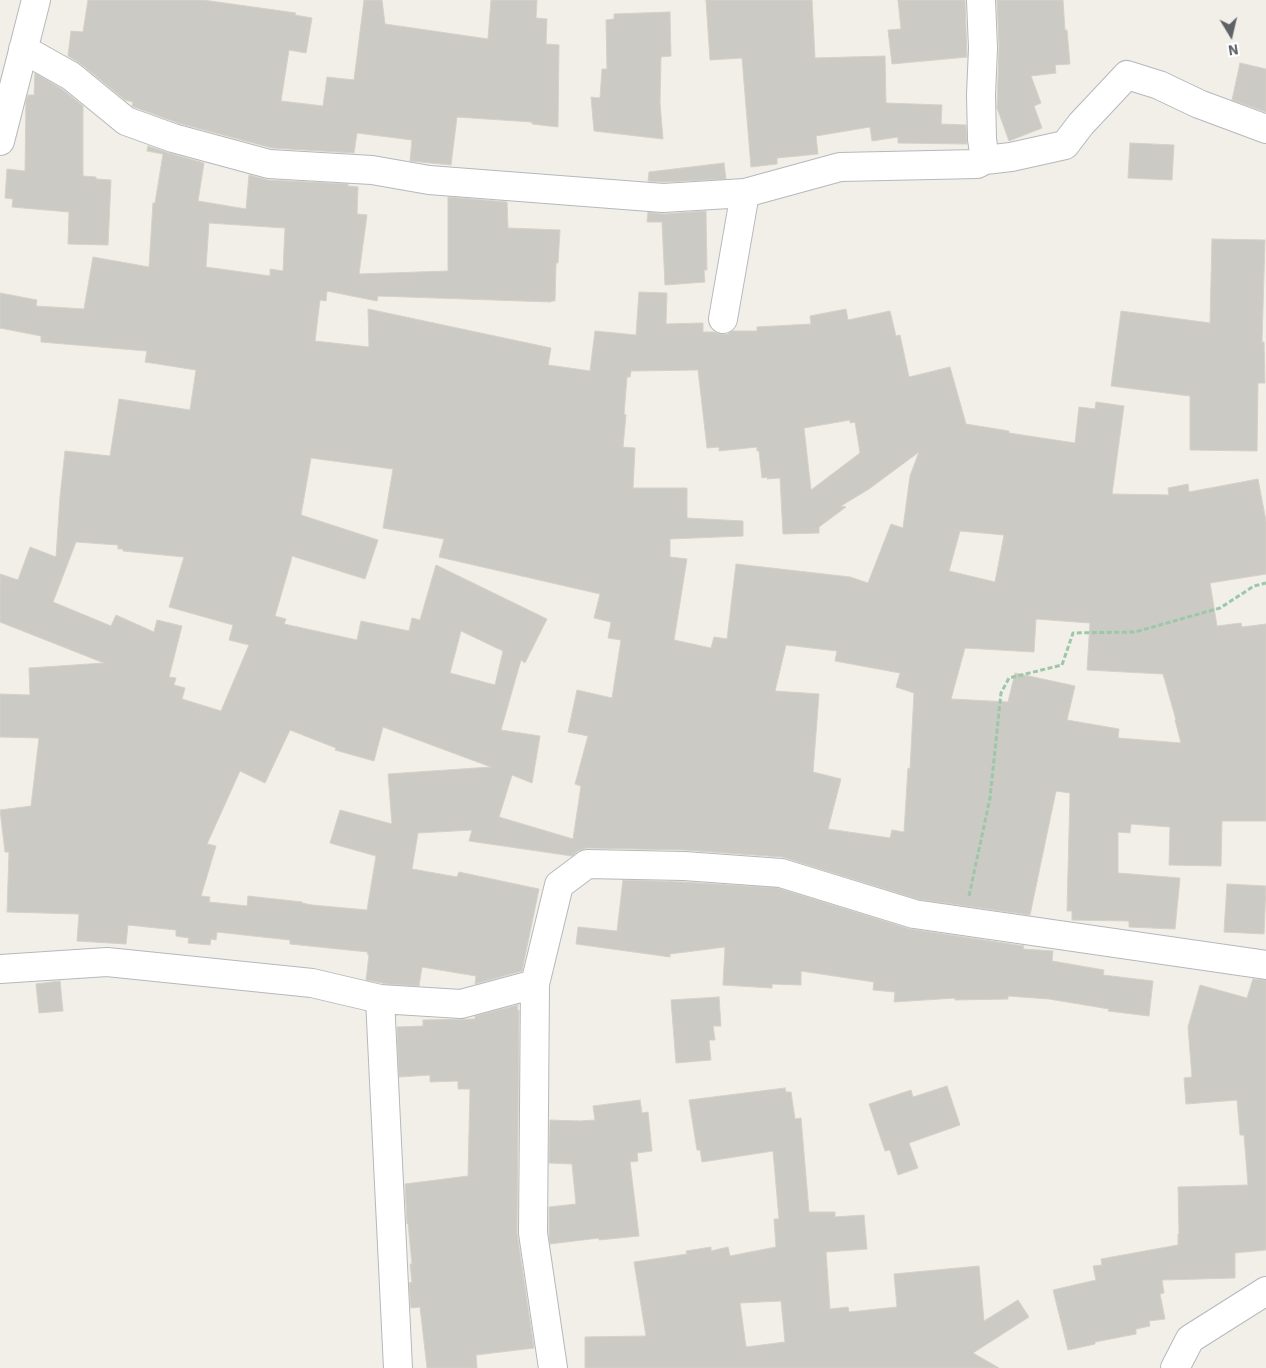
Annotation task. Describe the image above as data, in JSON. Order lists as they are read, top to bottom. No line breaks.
{"north":"bottom"}
